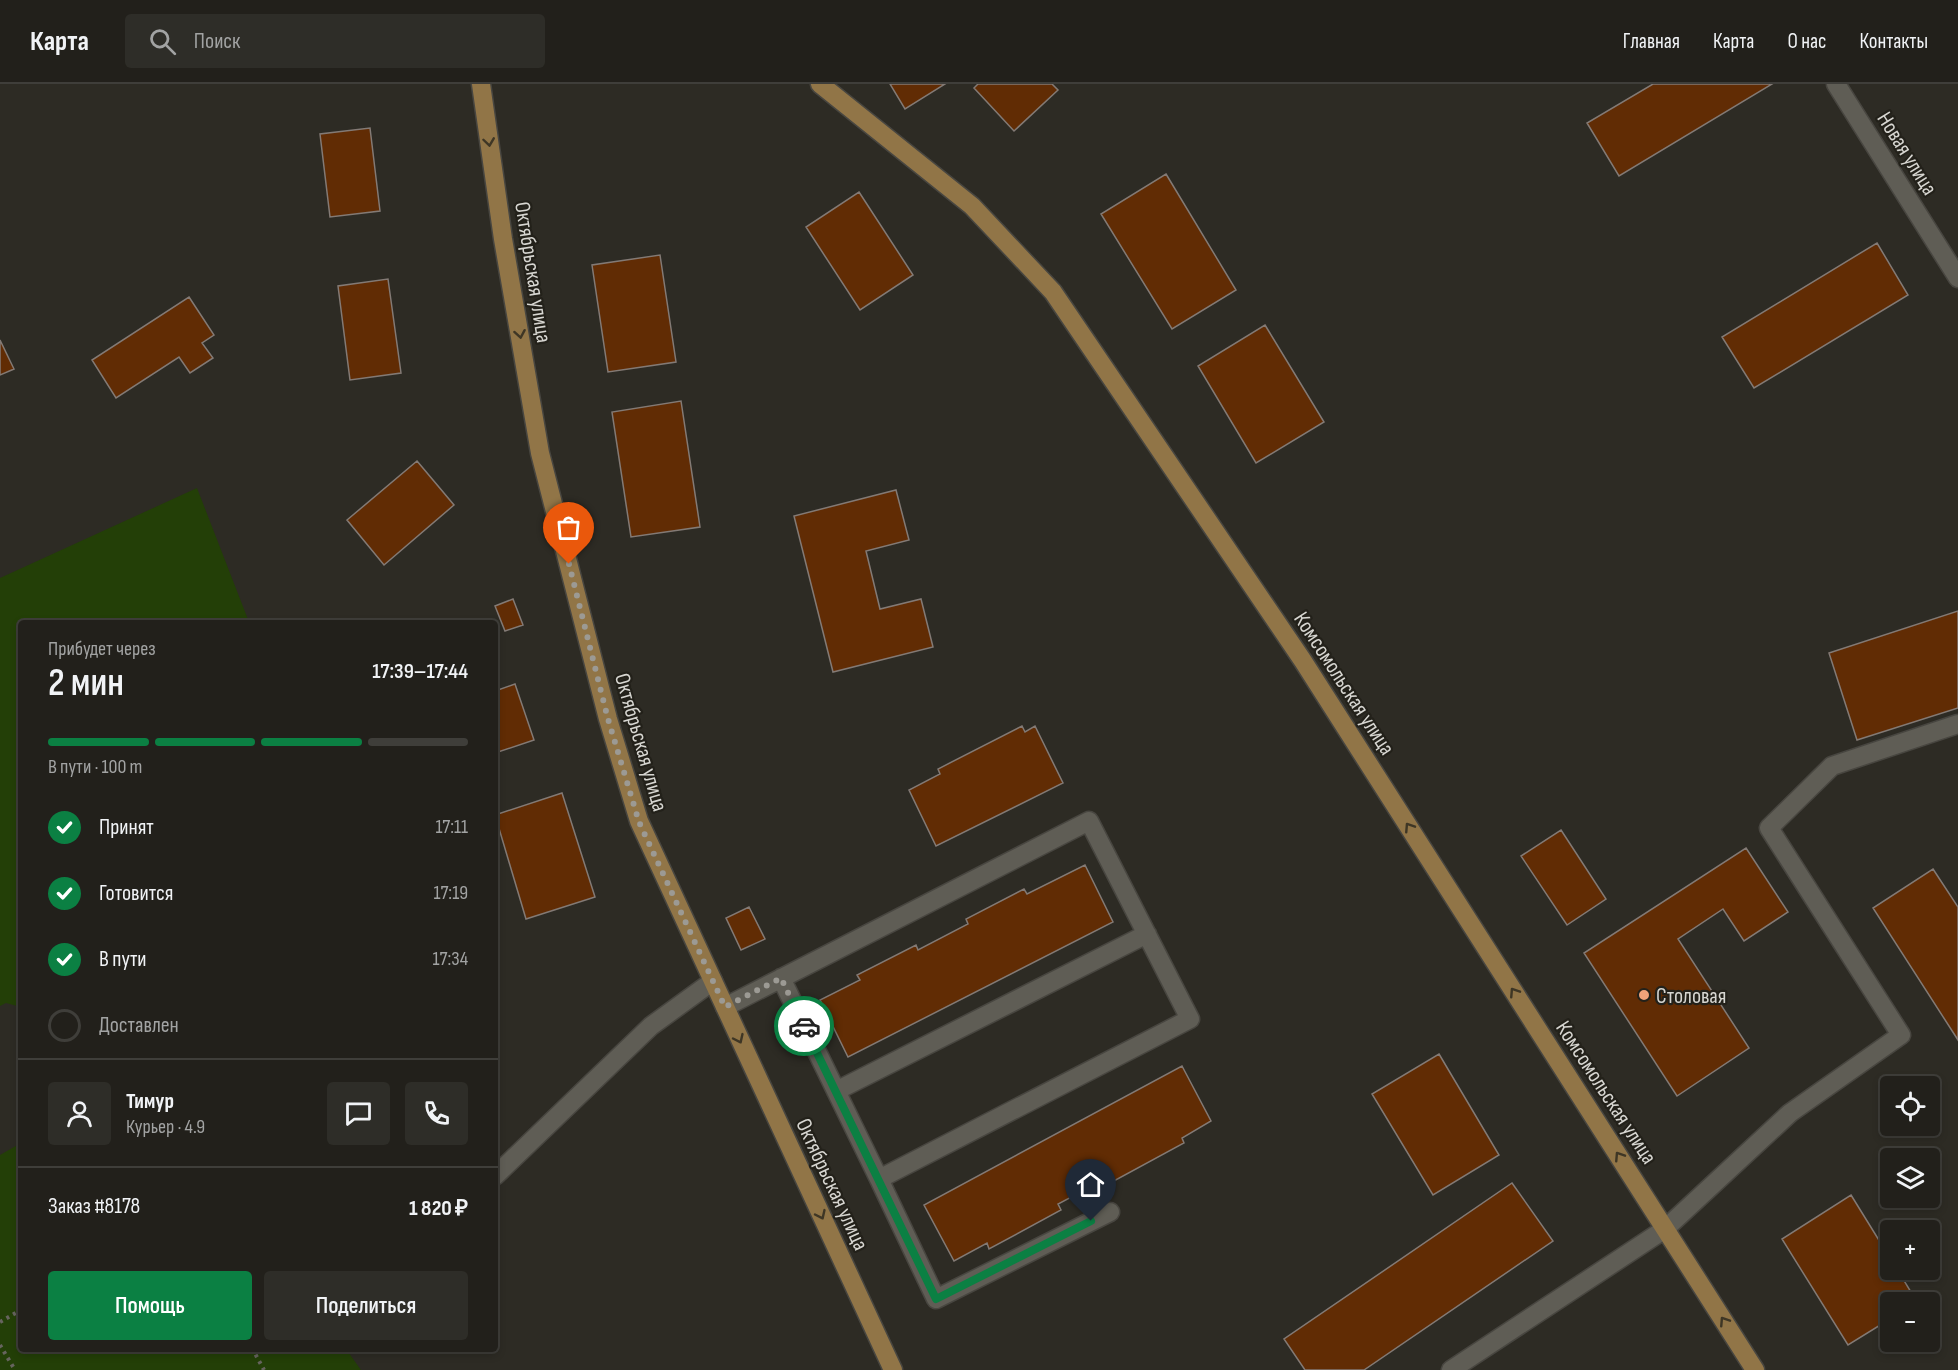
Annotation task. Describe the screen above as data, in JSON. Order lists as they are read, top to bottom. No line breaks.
{"streets":{"main road":["Октябрьская улица","Комсомольская улица"],"street":["Новая улица"]},"one_way":["Октябрьская улица","Комсомольская улица"],"places":["Столовая"],"page":{"header":"Карта","search":"Поиск","nav":["Главная","Карта","О нас","Контакты"],"heading":["2 мин","Прибудет через","17:39–17:44"],"panel":["Тимур","Курьер · 4.9","Заказ #8178","1 820 ₽"],"bar":"В пути · 100 m","list":[["Принят","17:11"],["Готовится","17:19"],["В пути","17:34"],"Доставлен"],"map_buttons":["+","−"],"buttons":["Помощь","Поделиться"]}}
